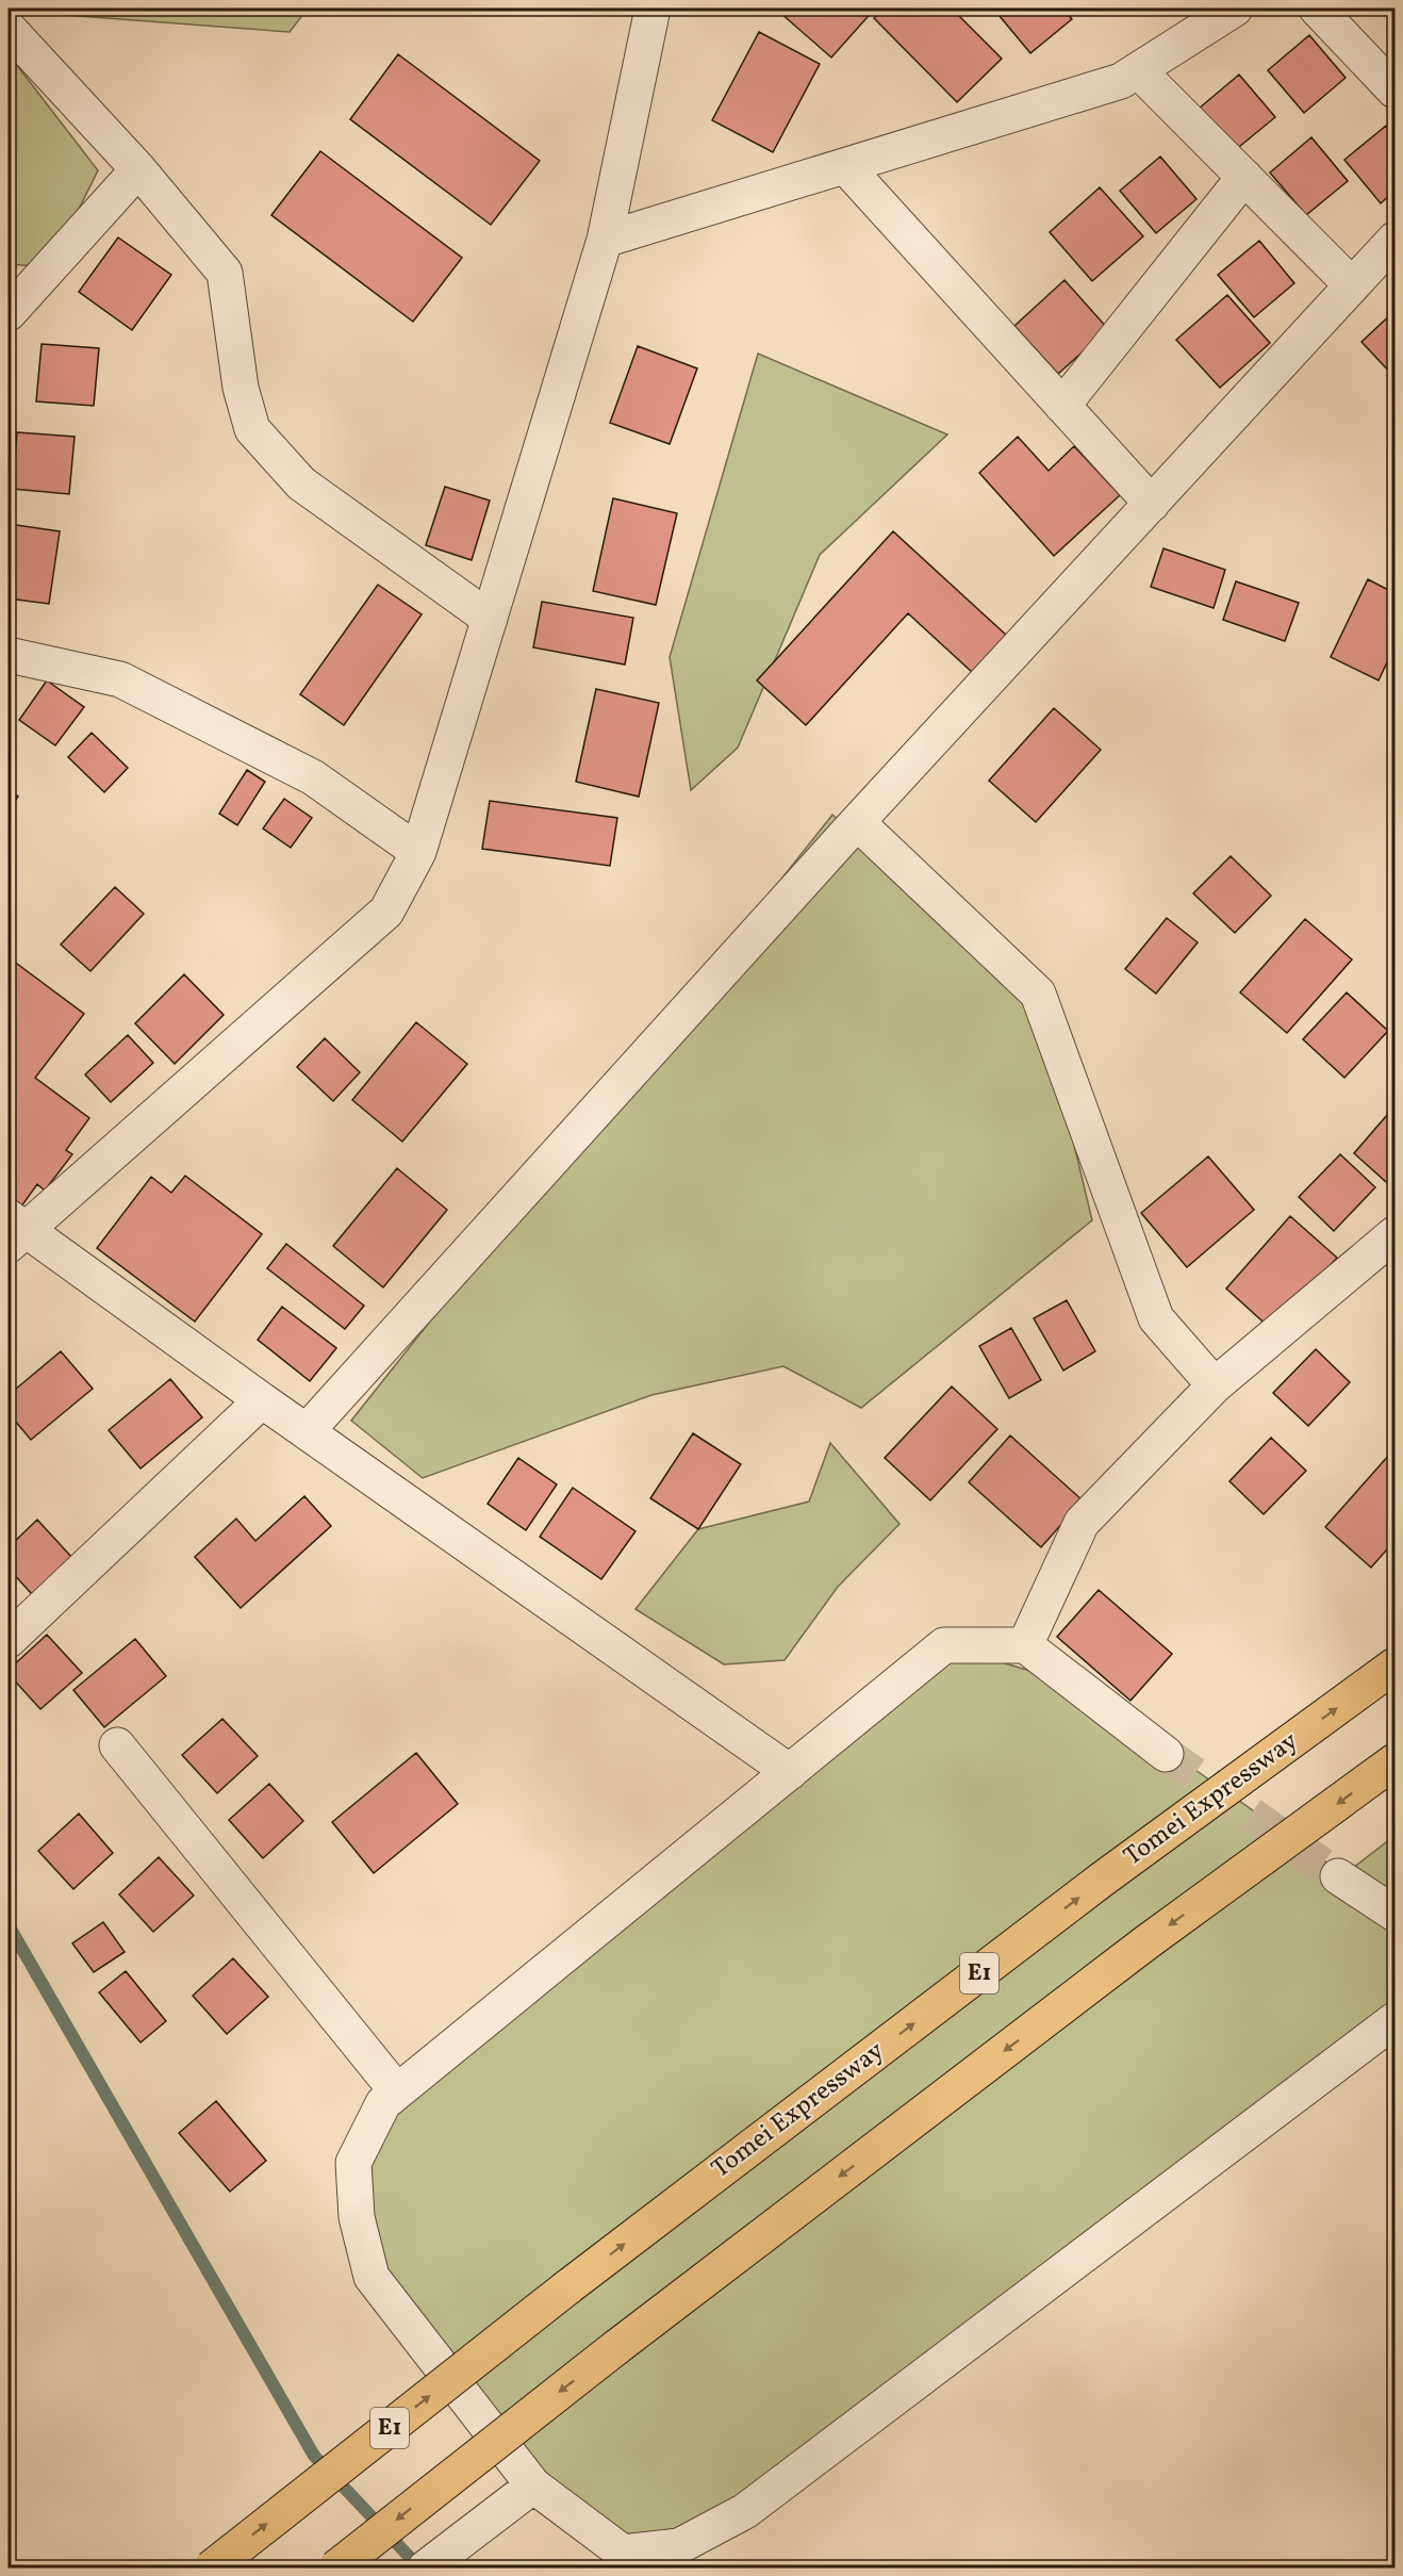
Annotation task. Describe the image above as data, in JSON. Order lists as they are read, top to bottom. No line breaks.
{"streets":{"highway":["Tomei Expressway","E1"]}}
